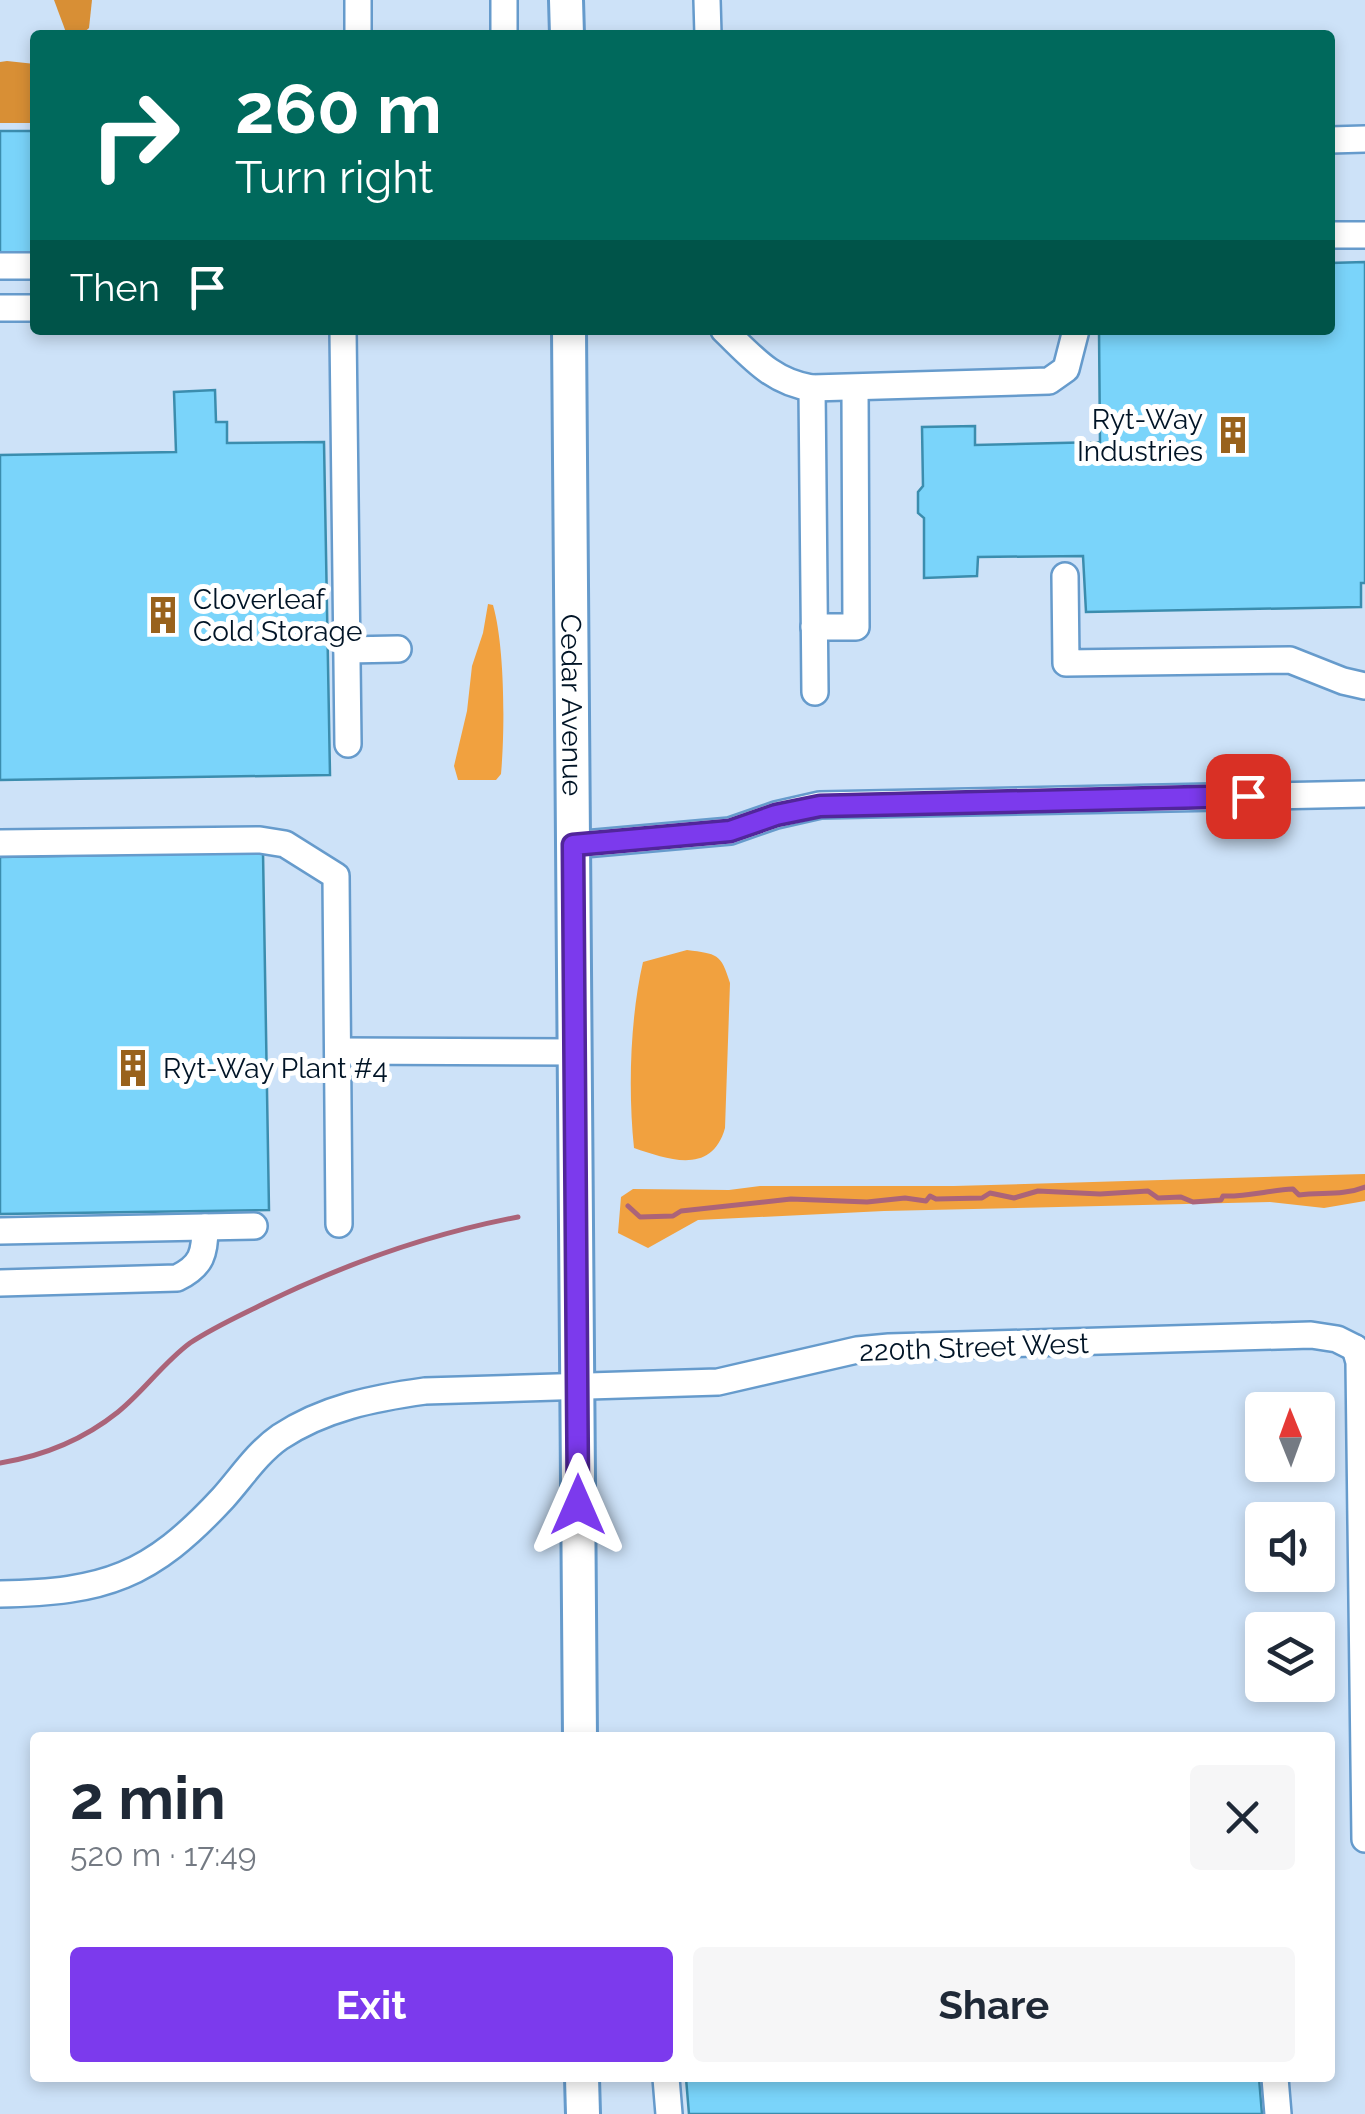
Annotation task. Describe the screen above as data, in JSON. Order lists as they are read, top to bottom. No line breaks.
{"streets":{"main road":["Cedar Avenue"],"street":["220th Street West"]},"crossings":[["Cedar Avenue","220th Street West"]],"places":{"building":["Ryt-Way Industries","Cloverleaf Cold Storage","Ryt-Way Plant #4"]},"north":"top","page":{"turn":["260 m","Turn right"],"then":"Then","heading":["2 min","520 m · 17:49"],"buttons":["Exit","Share"]}}
